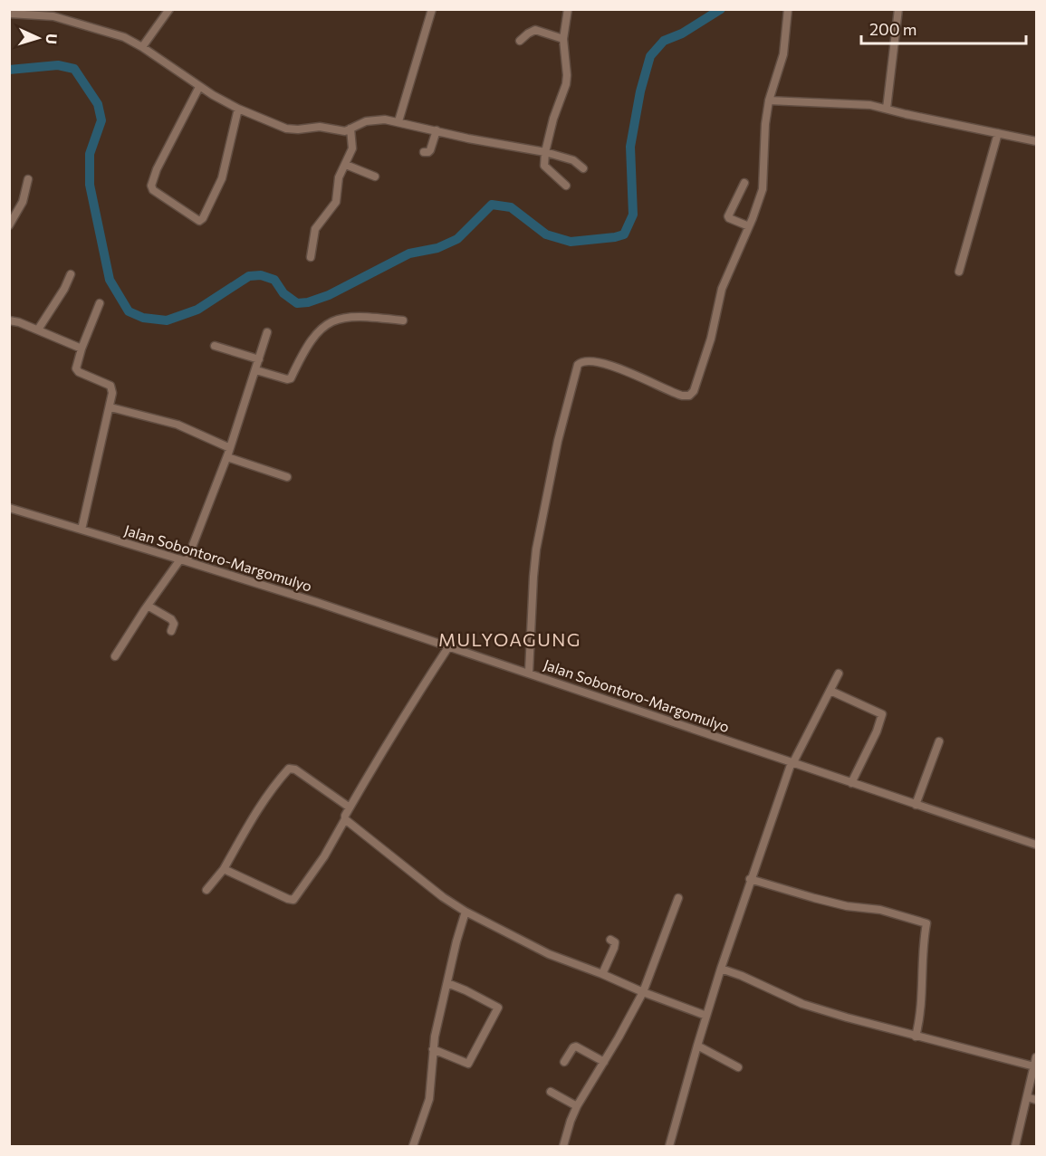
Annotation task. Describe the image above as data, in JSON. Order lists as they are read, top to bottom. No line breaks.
{"streets":{"street":["Jalan Sobontoro-Margomulyo"]},"districts":["MULYOAGUNG"],"scale_bar":"200 m","north":"right"}
